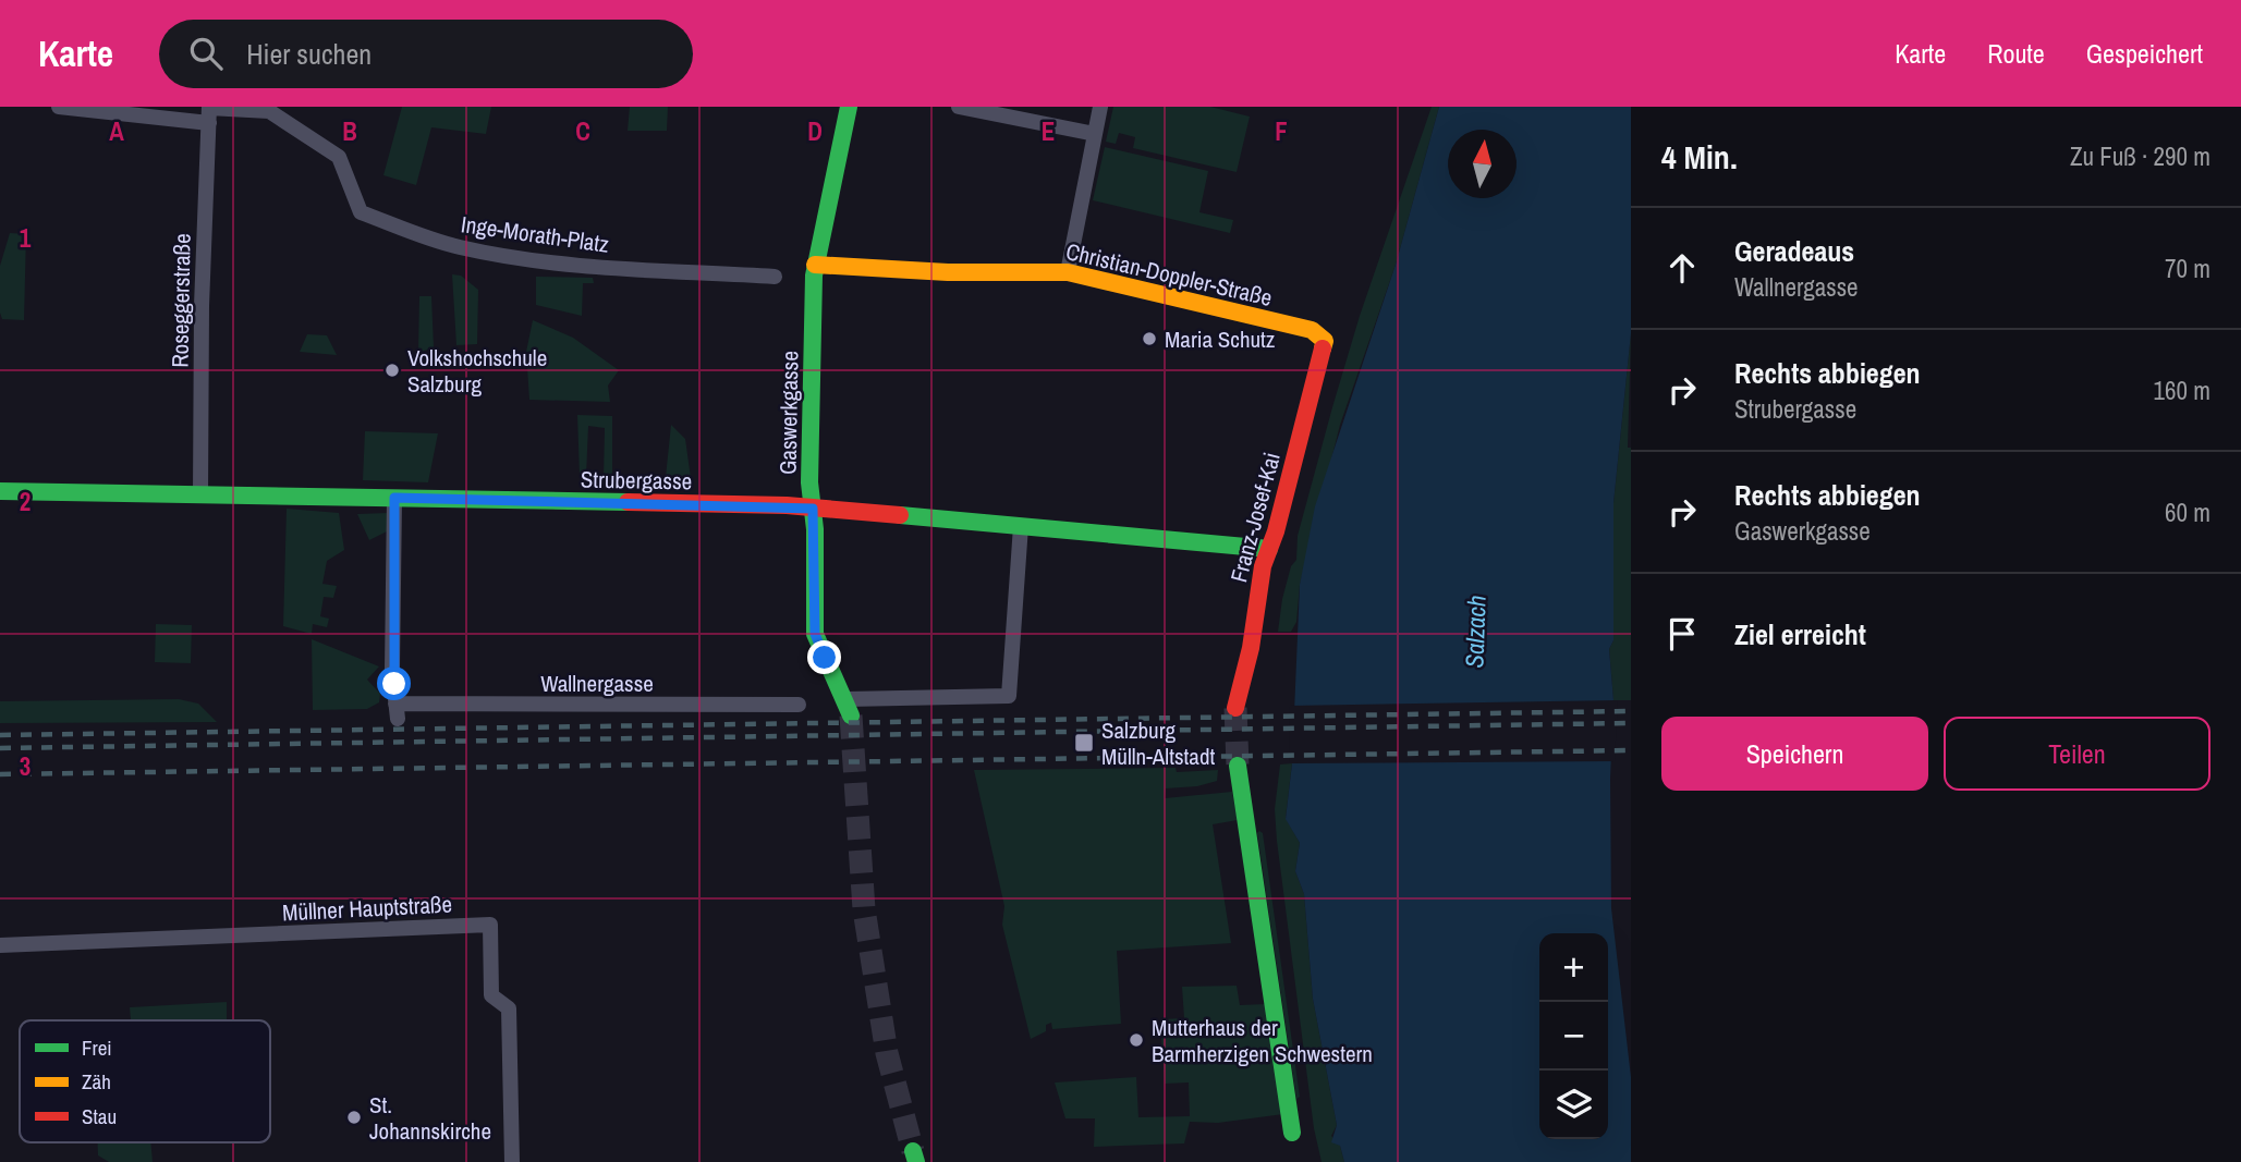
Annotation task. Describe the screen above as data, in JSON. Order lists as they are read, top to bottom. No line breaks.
{"streets":{"street":["Inge-Morath-Platz","Christian-Doppler-Straße","Roseggerstraße","Gaswerkgasse","Strubergasse","Franz-Josef-Kai","Wallnergasse","Müllner Hauptstraße"]},"crossings":[["Inge-Morath-Platz","Roseggerstraße"],["Christian-Doppler-Straße","Gaswerkgasse"],["Christian-Doppler-Straße","Franz-Josef-Kai"],["Roseggerstraße","Strubergasse"],["Gaswerkgasse","Strubergasse"],["Strubergasse","Franz-Josef-Kai"],["Strubergasse","Wallnergasse"]],"water":["Salzach"],"places":{"other":["Maria Schutz","Volkshochschule Salzburg","Mutterhaus der Barmherzigen Schwestern","St. Johannskirche"],"transit":["Salzburg Mülln-Altstadt"]},"legend":["Frei","Zäh","Stau"],"north":"top","page":{"header":"Karte","search":"Hier suchen","nav":["Karte","Route","Gespeichert"],"heading":["4 Min.","Zu Fuß · 290 m"],"list":[["Geradeaus","Wallnergasse","70 m"],["Rechts abbiegen","Strubergasse","160 m"],["Rechts abbiegen","Gaswerkgasse","60 m"],"Ziel erreicht"],"buttons":["Speichern","Teilen"],"map_buttons":["+","−"]},"grid":{"columns":["A","B","C","D","E","F"],"rows":["1","2","3"]}}
